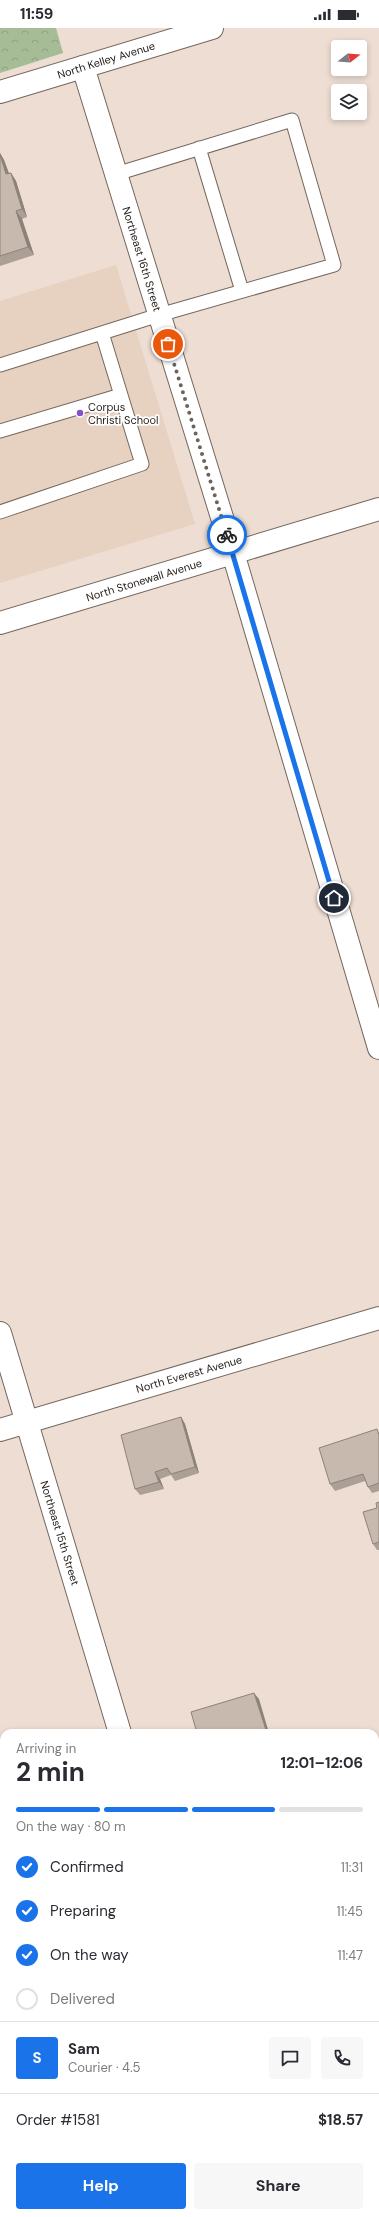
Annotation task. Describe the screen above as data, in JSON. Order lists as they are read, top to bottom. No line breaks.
{"streets":{"street":["North Kelley Avenue","Northeast 16th Street","North Stonewall Avenue","North Everest Avenue","Northeast 15th Street"]},"crossings":[["North Kelley Avenue","Northeast 16th Street"],["Northeast 16th Street","North Stonewall Avenue"],["North Everest Avenue","Northeast 15th Street"]],"places":["Corpus Christi School"],"north":"right","page":{"status":"11:59","heading":["2 min","Arriving in","12:01–12:06"],"panel":["Sam","Courier · 4.5","Order #1581","$18.57"],"bar":"On the way · 80 m","list":[["Confirmed","11:31"],["Preparing","11:45"],["On the way","11:47"],"Delivered"],"round":"S","buttons":["Help","Share"]}}
